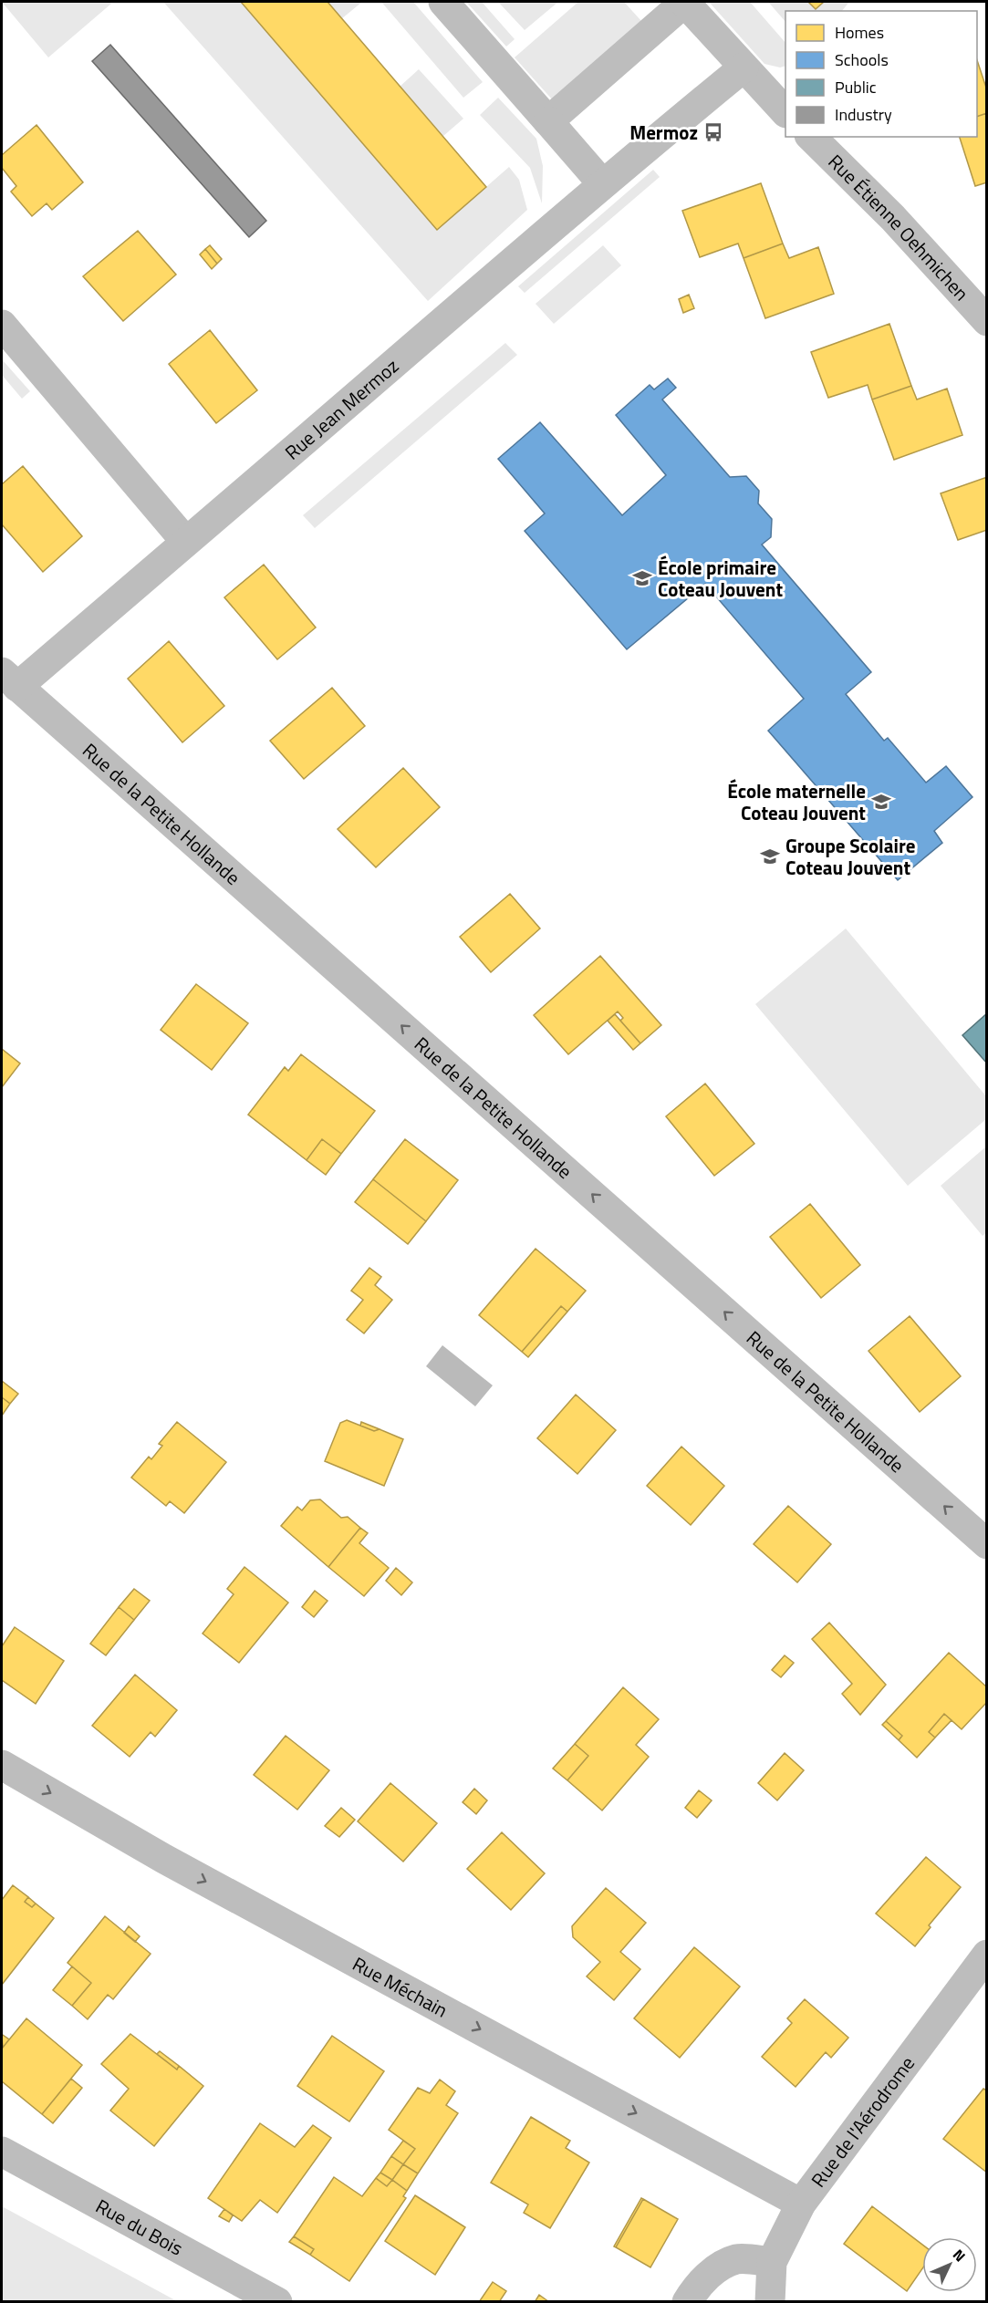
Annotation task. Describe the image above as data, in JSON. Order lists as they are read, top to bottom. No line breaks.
{"streets":{"street":["Rue Étienne Oehmichen","Rue Jean Mermoz","Rue de la Petite Hollande","Rue Méchain","Rue de l'Aérodrome","Rue du Bois"]},"crossings":[["Rue Jean Mermoz","Rue de la Petite Hollande"],["Rue Méchain","Rue de l'Aérodrome"]],"one_way":["Rue de la Petite Hollande","Rue Méchain"],"places":{"bus stop":["Mermoz"],"school or university":["École primaire Coteau Jouvent","École maternelle Coteau Jouvent","Groupe Scolaire Coteau Jouvent"]},"legend":["Homes","Schools","Public","Industry"],"north":"top right"}
